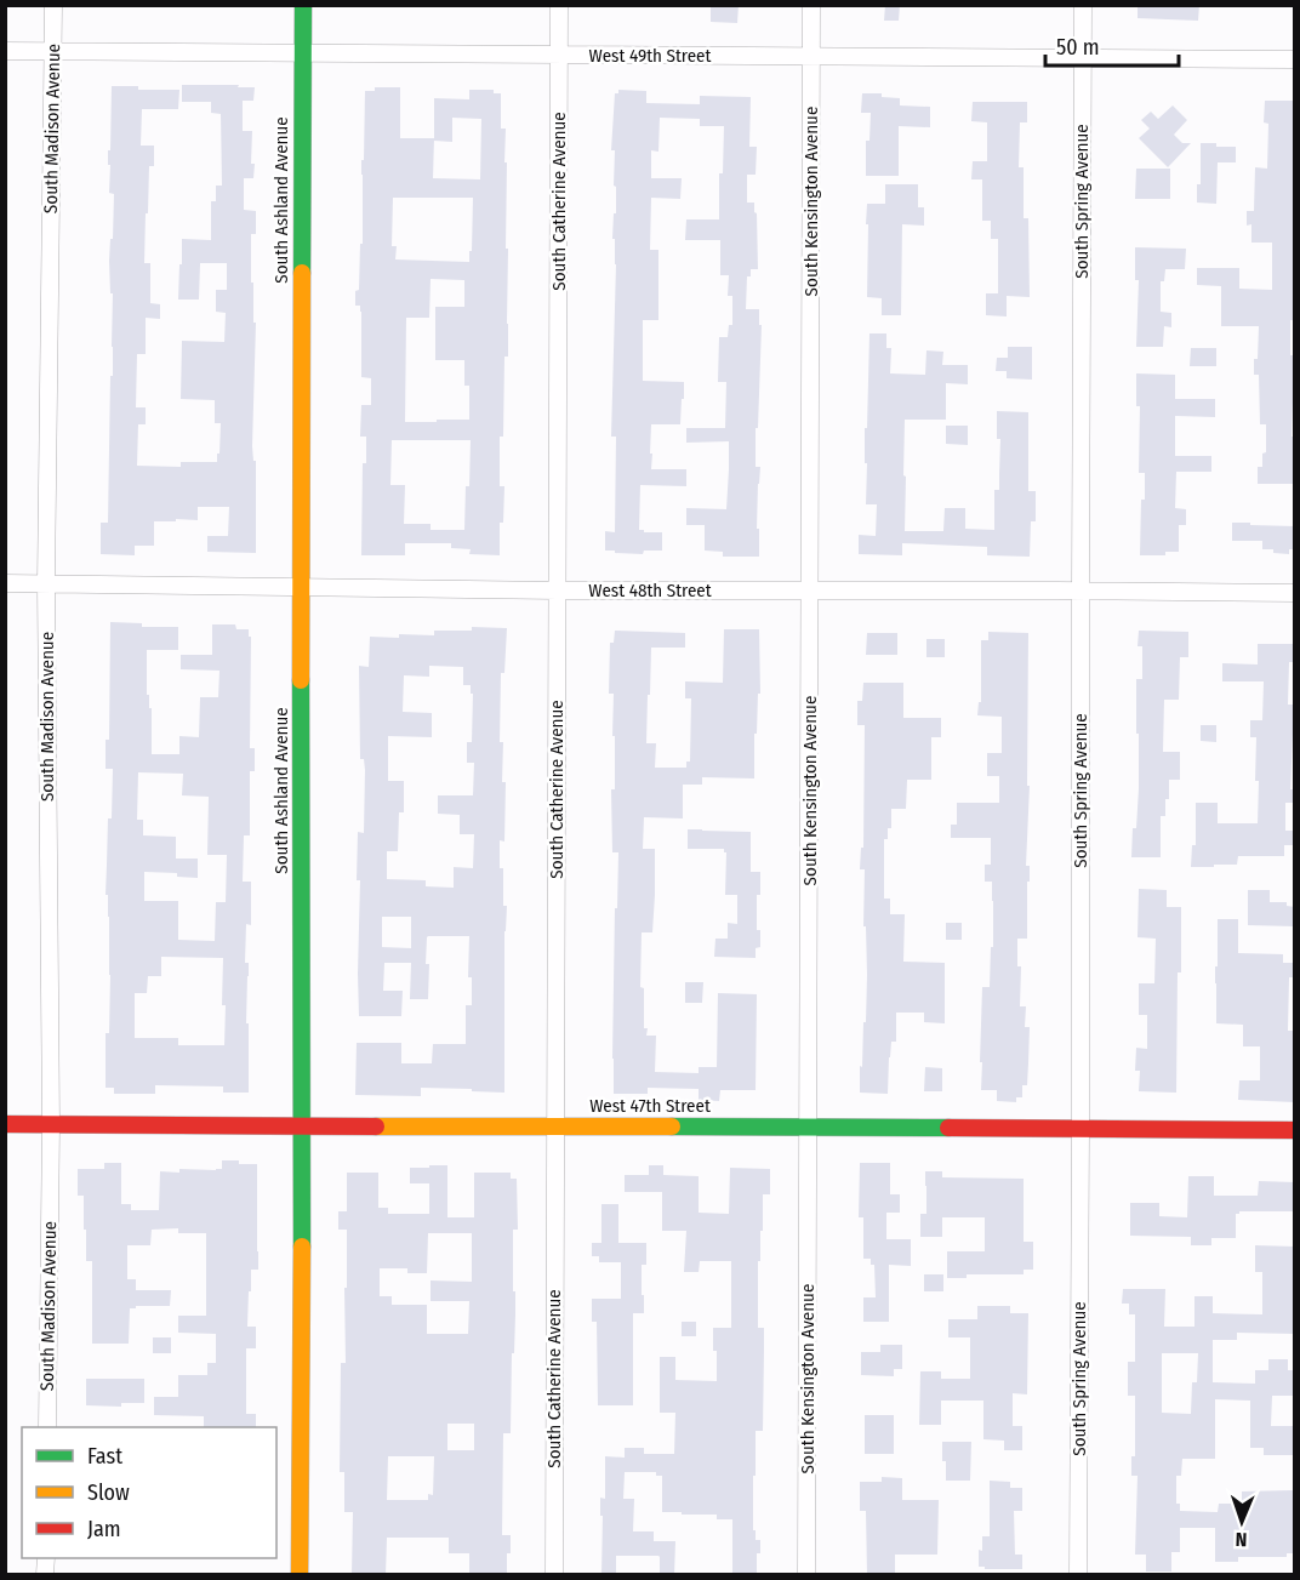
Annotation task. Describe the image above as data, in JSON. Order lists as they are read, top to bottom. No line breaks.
{"streets":{"street":["West 49th Street","South Madison Avenue","South Ashland Avenue","South Catherine Avenue","South Kensington Avenue","South Spring Avenue","West 48th Street","West 47th Street"]},"crossings":[["West 49th Street","South Madison Avenue"],["West 49th Street","South Ashland Avenue"],["West 49th Street","South Catherine Avenue"],["West 49th Street","South Kensington Avenue"],["West 49th Street","South Spring Avenue"],["South Madison Avenue","West 48th Street"],["South Madison Avenue","West 47th Street"],["South Ashland Avenue","West 48th Street"],["South Ashland Avenue","West 47th Street"],["South Catherine Avenue","West 48th Street"],["South Catherine Avenue","West 47th Street"],["South Kensington Avenue","West 48th Street"],["South Kensington Avenue","West 47th Street"],["South Spring Avenue","West 48th Street"],["South Spring Avenue","West 47th Street"]],"legend":["Fast","Slow","Jam"],"scale_bar":"50 m","north":"bottom"}
